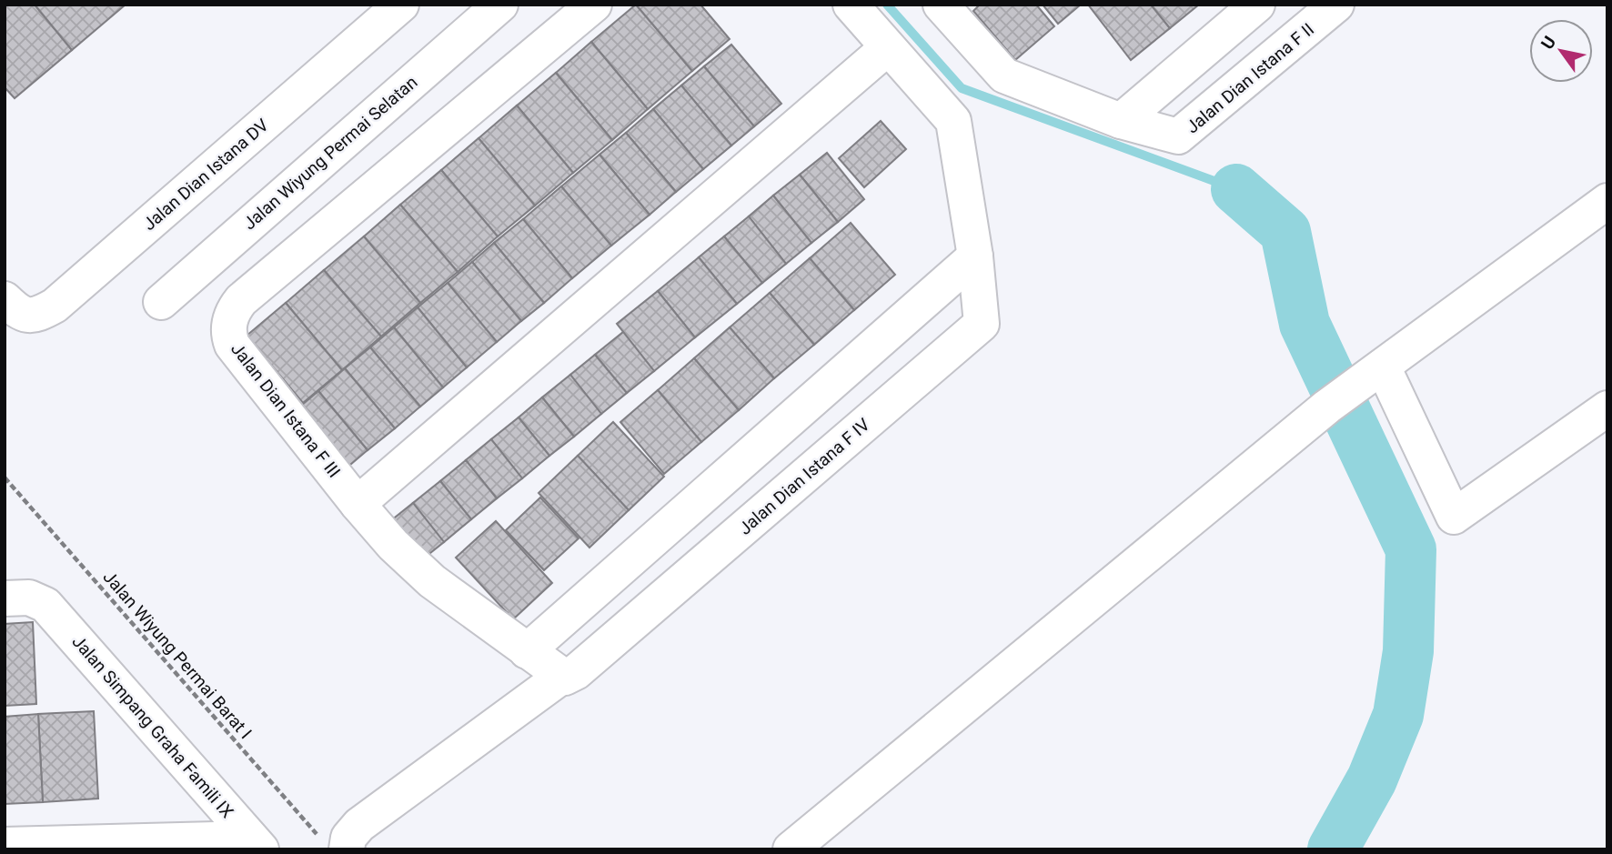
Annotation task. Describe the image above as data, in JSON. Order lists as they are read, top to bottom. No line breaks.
{"streets":{"street":["Jalan Dian Istana F II","Jalan Wiyung Permai Selatan","Jalan Dian Istana DV","Jalan Dian Istana F III","Jalan Dian Istana F IV","Jalan Simpang Graha Famili IX"],"path":["Jalan Wiyung Permai Barat I"]},"crossings":[["Jalan Dian Istana F III","Jalan Dian Istana F IV"]],"north":"top left"}
